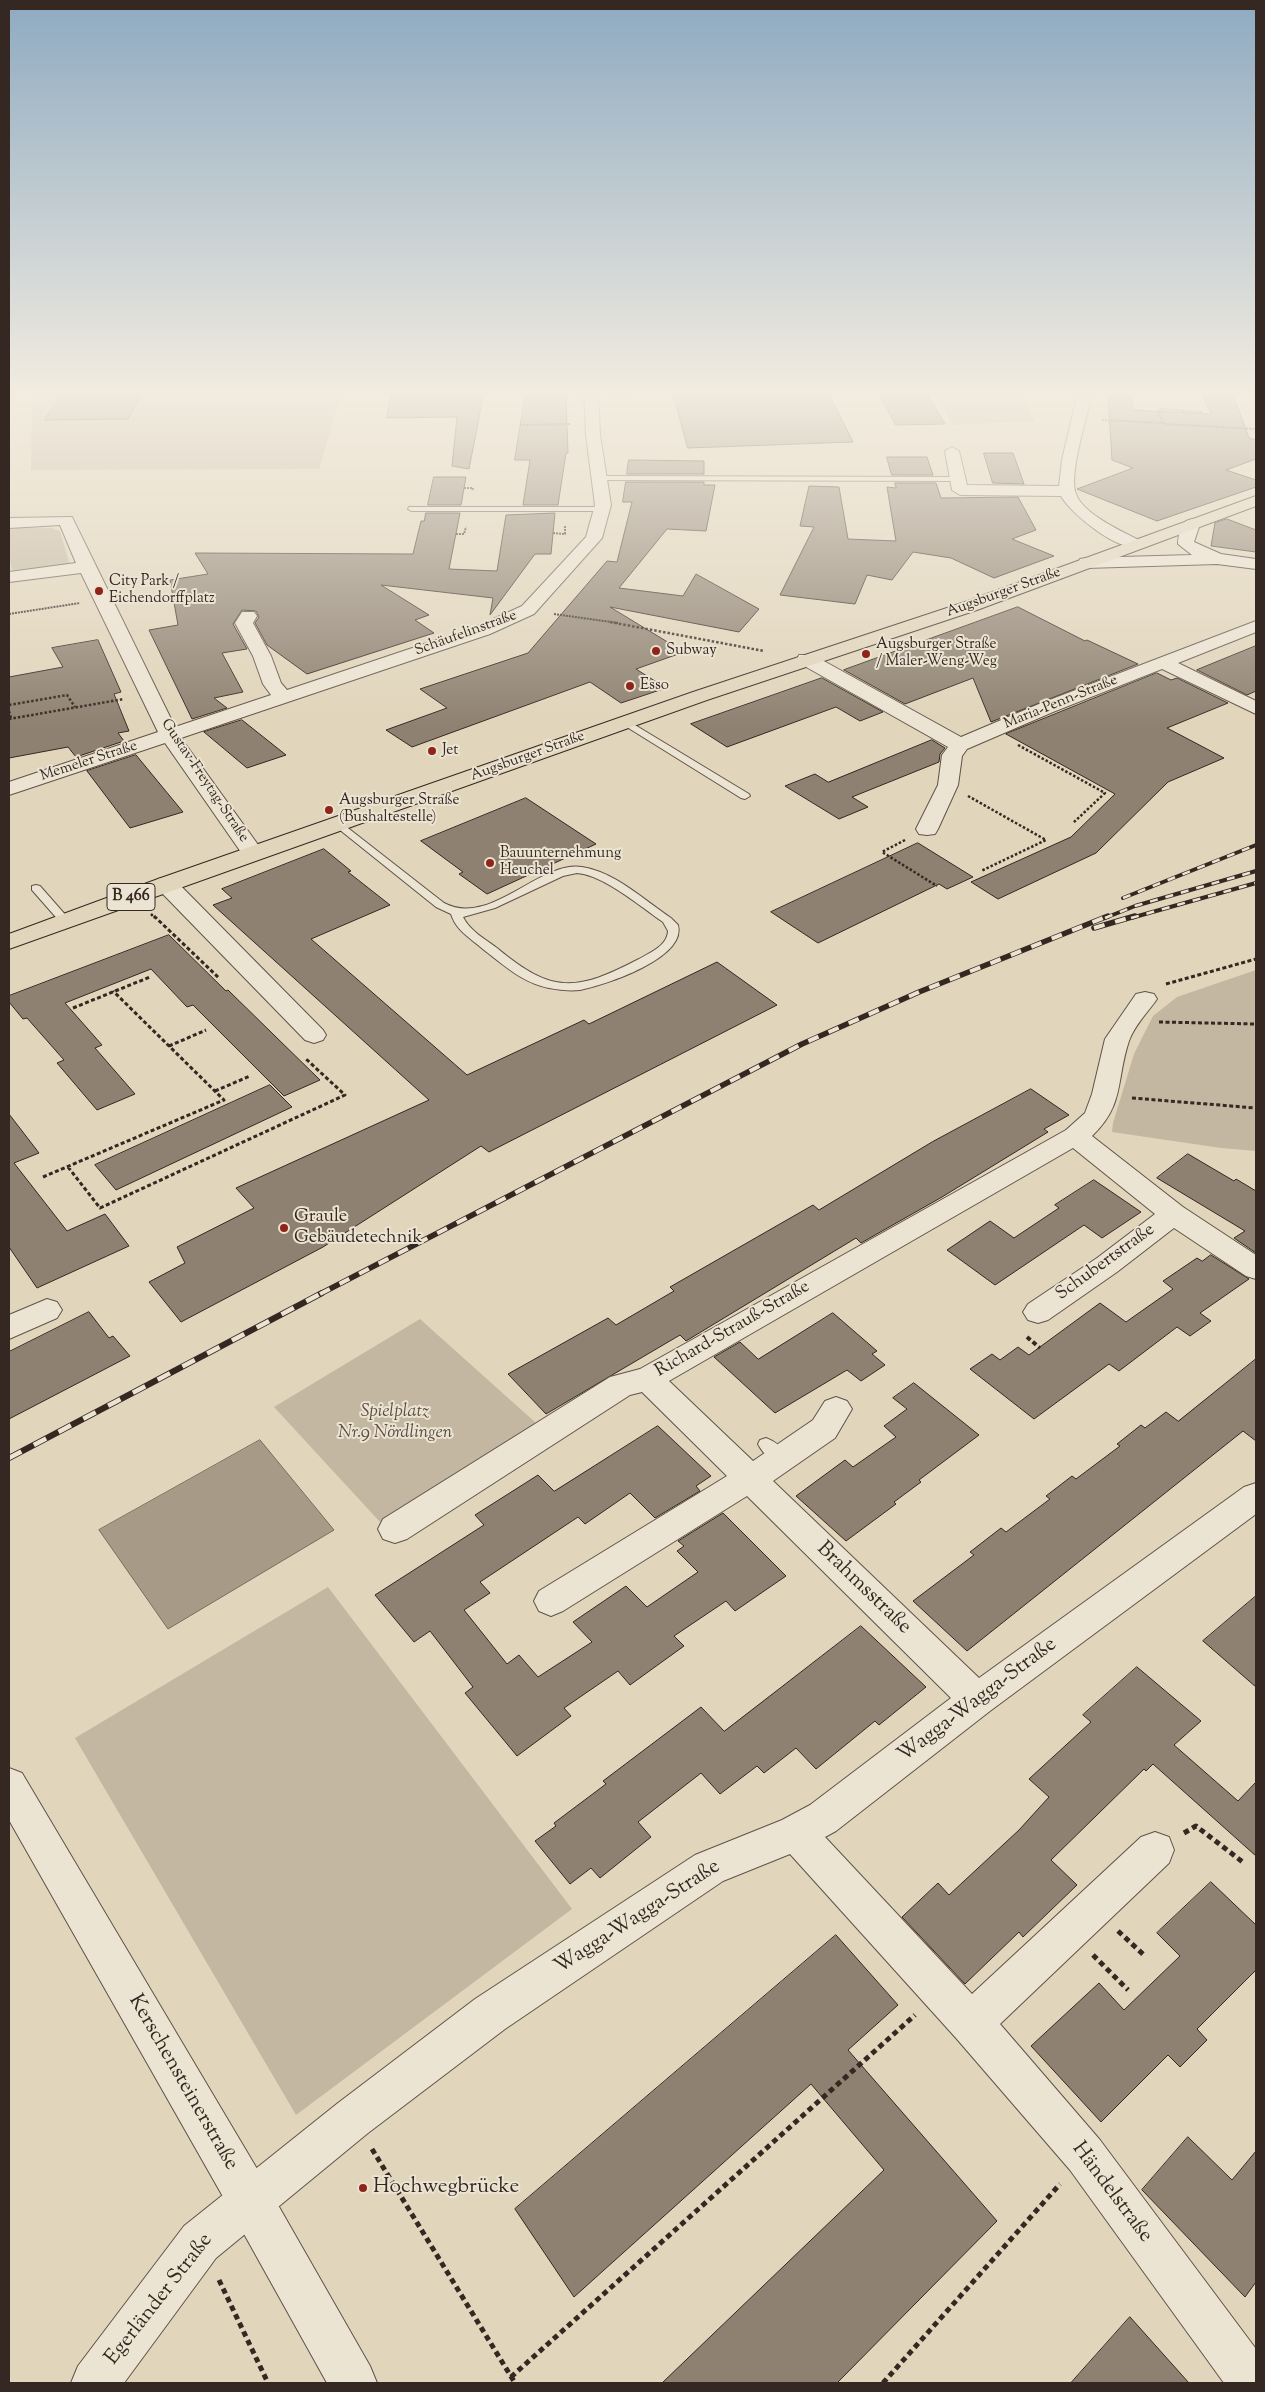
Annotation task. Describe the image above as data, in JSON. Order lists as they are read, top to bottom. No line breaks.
{"streets":{"main road":["Augsburger Straße","B 466"],"street":["Schäufelinstraße","Maria-Penn-Straße","Memeler Straße","Gustav-Freytag-Straße","Schubertstraße","Richard-Strauß-Straße","Brahmsstraße","Wagga-Wagga-Straße","Kerschensteinerstraße","Händelstraße","Egerländer Straße"]},"crossings":[["Augsburger Straße","Gustav-Freytag-Straße"],["Augsburger Straße","B 466"],["Schäufelinstraße","Memeler Straße"],["Schäufelinstraße","Gustav-Freytag-Straße"],["Memeler Straße","Gustav-Freytag-Straße"],["Schubertstraße","Richard-Strauß-Straße"],["Richard-Strauß-Straße","Brahmsstraße"],["Brahmsstraße","Wagga-Wagga-Straße"],["Wagga-Wagga-Straße","Kerschensteinerstraße"],["Wagga-Wagga-Straße","Händelstraße"],["Wagga-Wagga-Straße","Egerländer Straße"],["Kerschensteinerstraße","Egerländer Straße"]],"parks":["Spielplatz Nr.9 Nördlingen"],"places":["City Park / Eichendorffplatz","Subway","Augsburger Straße / Maler-Weng-Weg","Esso","Jet","Augsburger Straße (Bushaltestelle)","Bauunternehmung Heuchel","Graule Gebäudetechnik","Hochwegbrücke"]}
